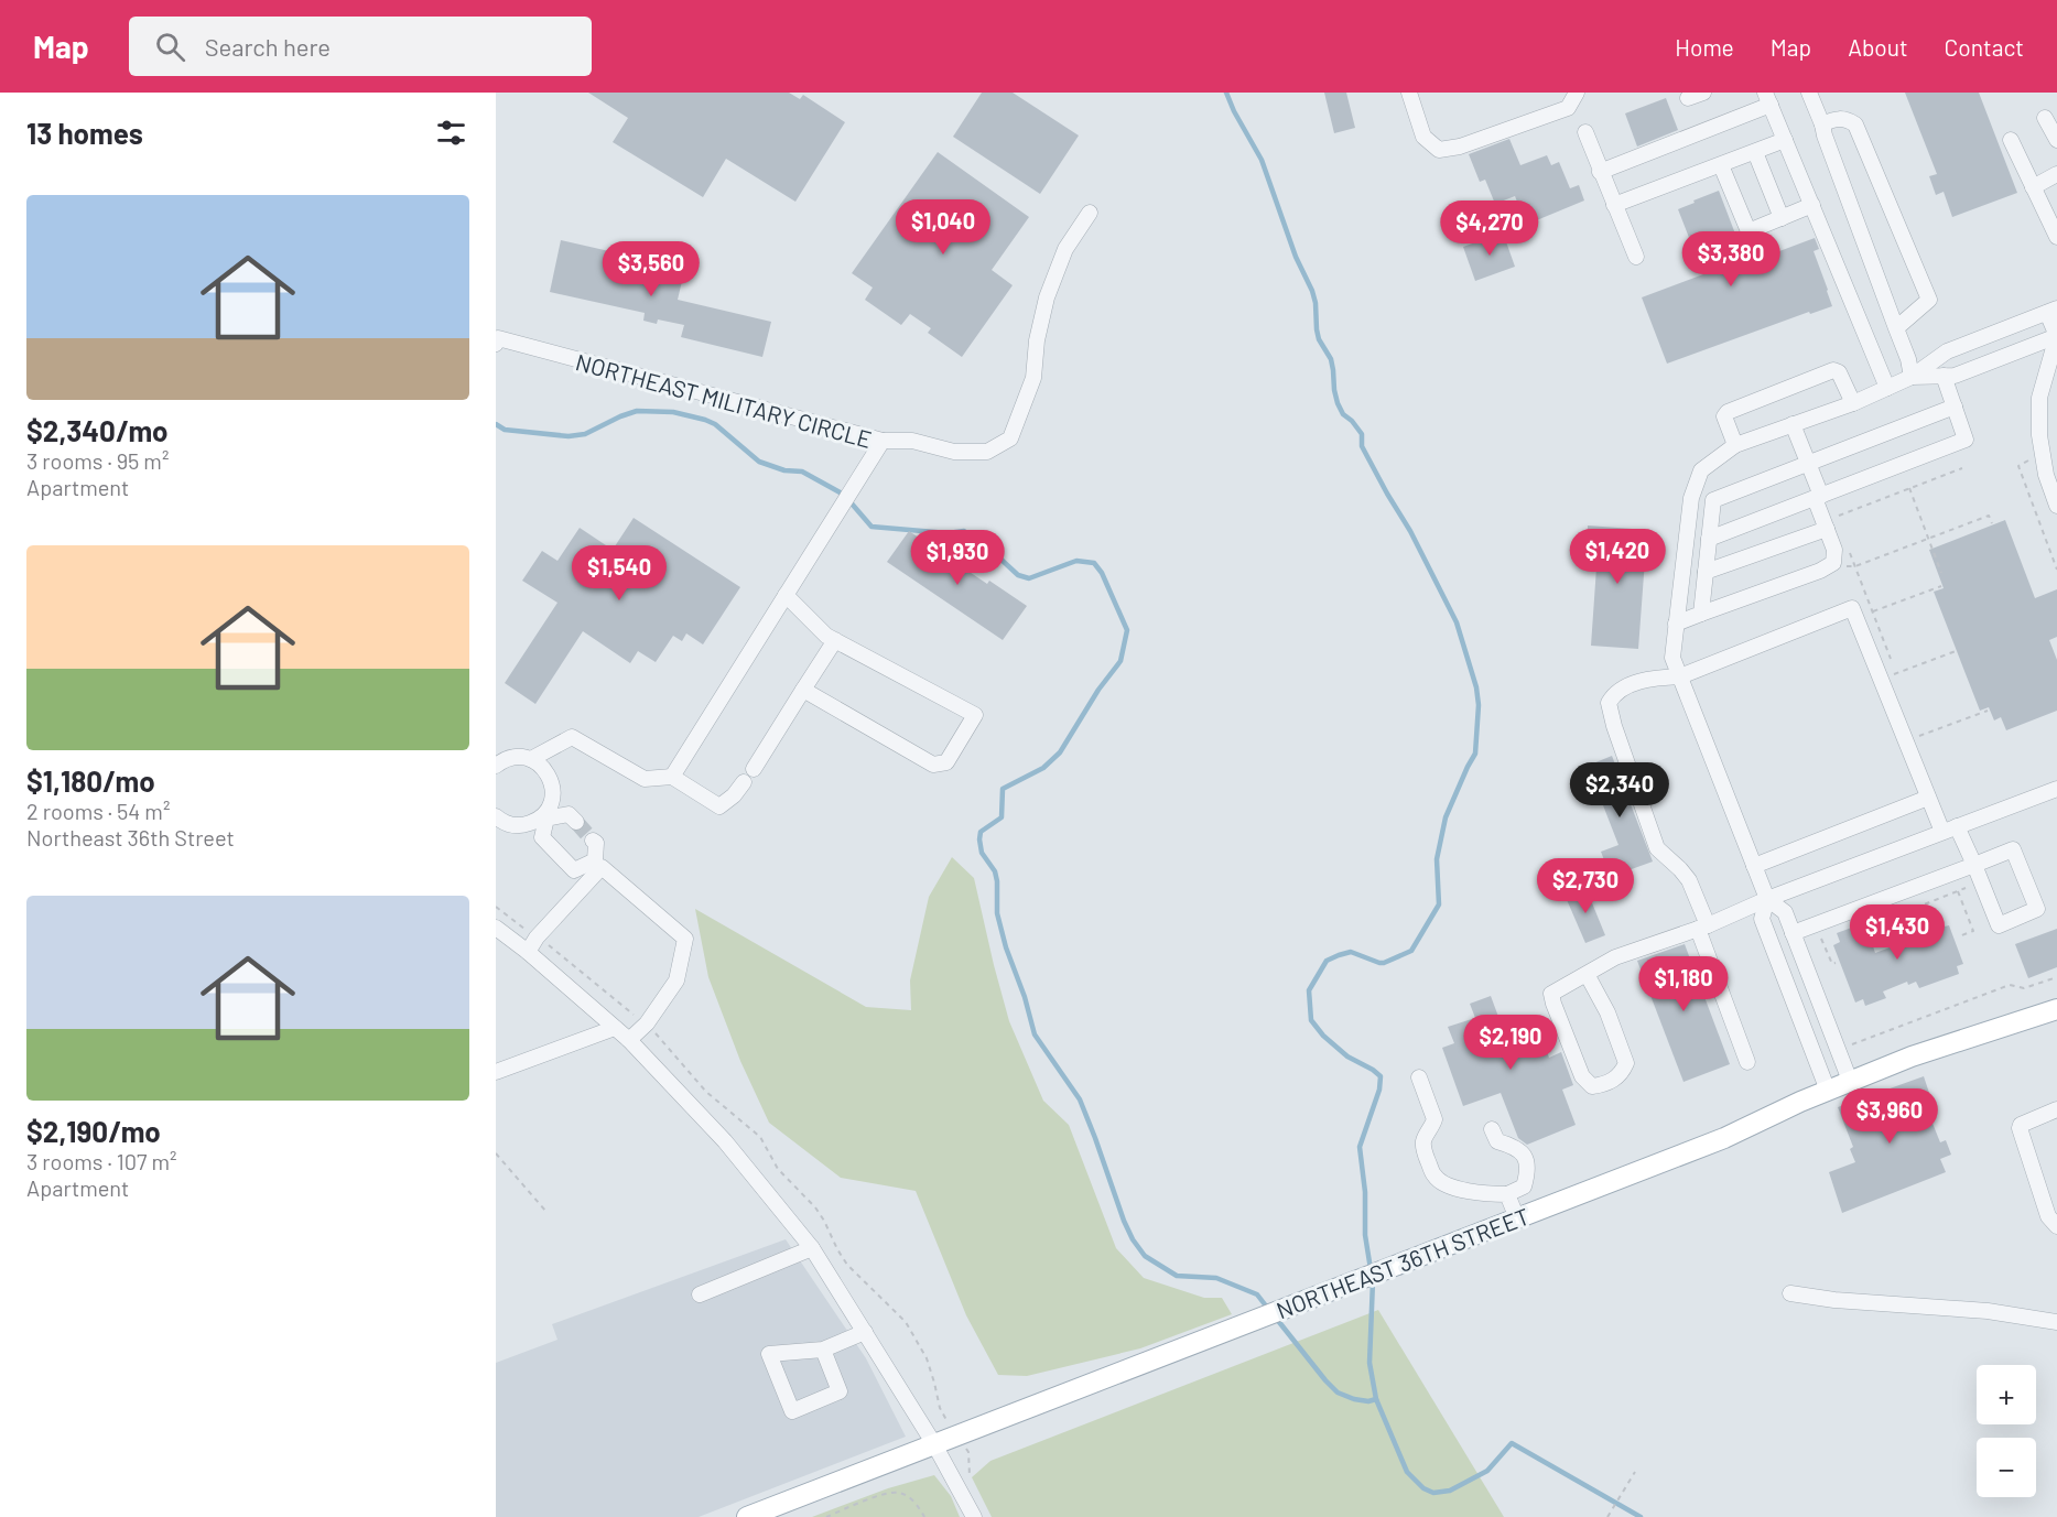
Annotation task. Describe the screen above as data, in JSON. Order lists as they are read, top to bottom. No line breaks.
{"streets":{"main road":["NORTHEAST 36TH STREET"],"street":["NORTHEAST MILITARY CIRCLE"]},"page":{"header":"Map","search":"Search here","nav":["Home","Map","About","Contact"],"heading":"13 homes","list":[{"name":"$2,340/mo","note":"3 rooms · 95 m² · Apartment"},{"name":"$1,180/mo","note":"2 rooms · 54 m² · Northeast 36th Street"},{"name":"$2,190/mo","note":"3 rooms · 107 m² · Apartment"}],"price":["$1,040","$4,270","$3,380","$3,560","$1,420","$1,930","$1,540","$2,340","$2,730","$1,430","$1,180","$2,190","$3,960"],"map_buttons":["+","−"]}}
